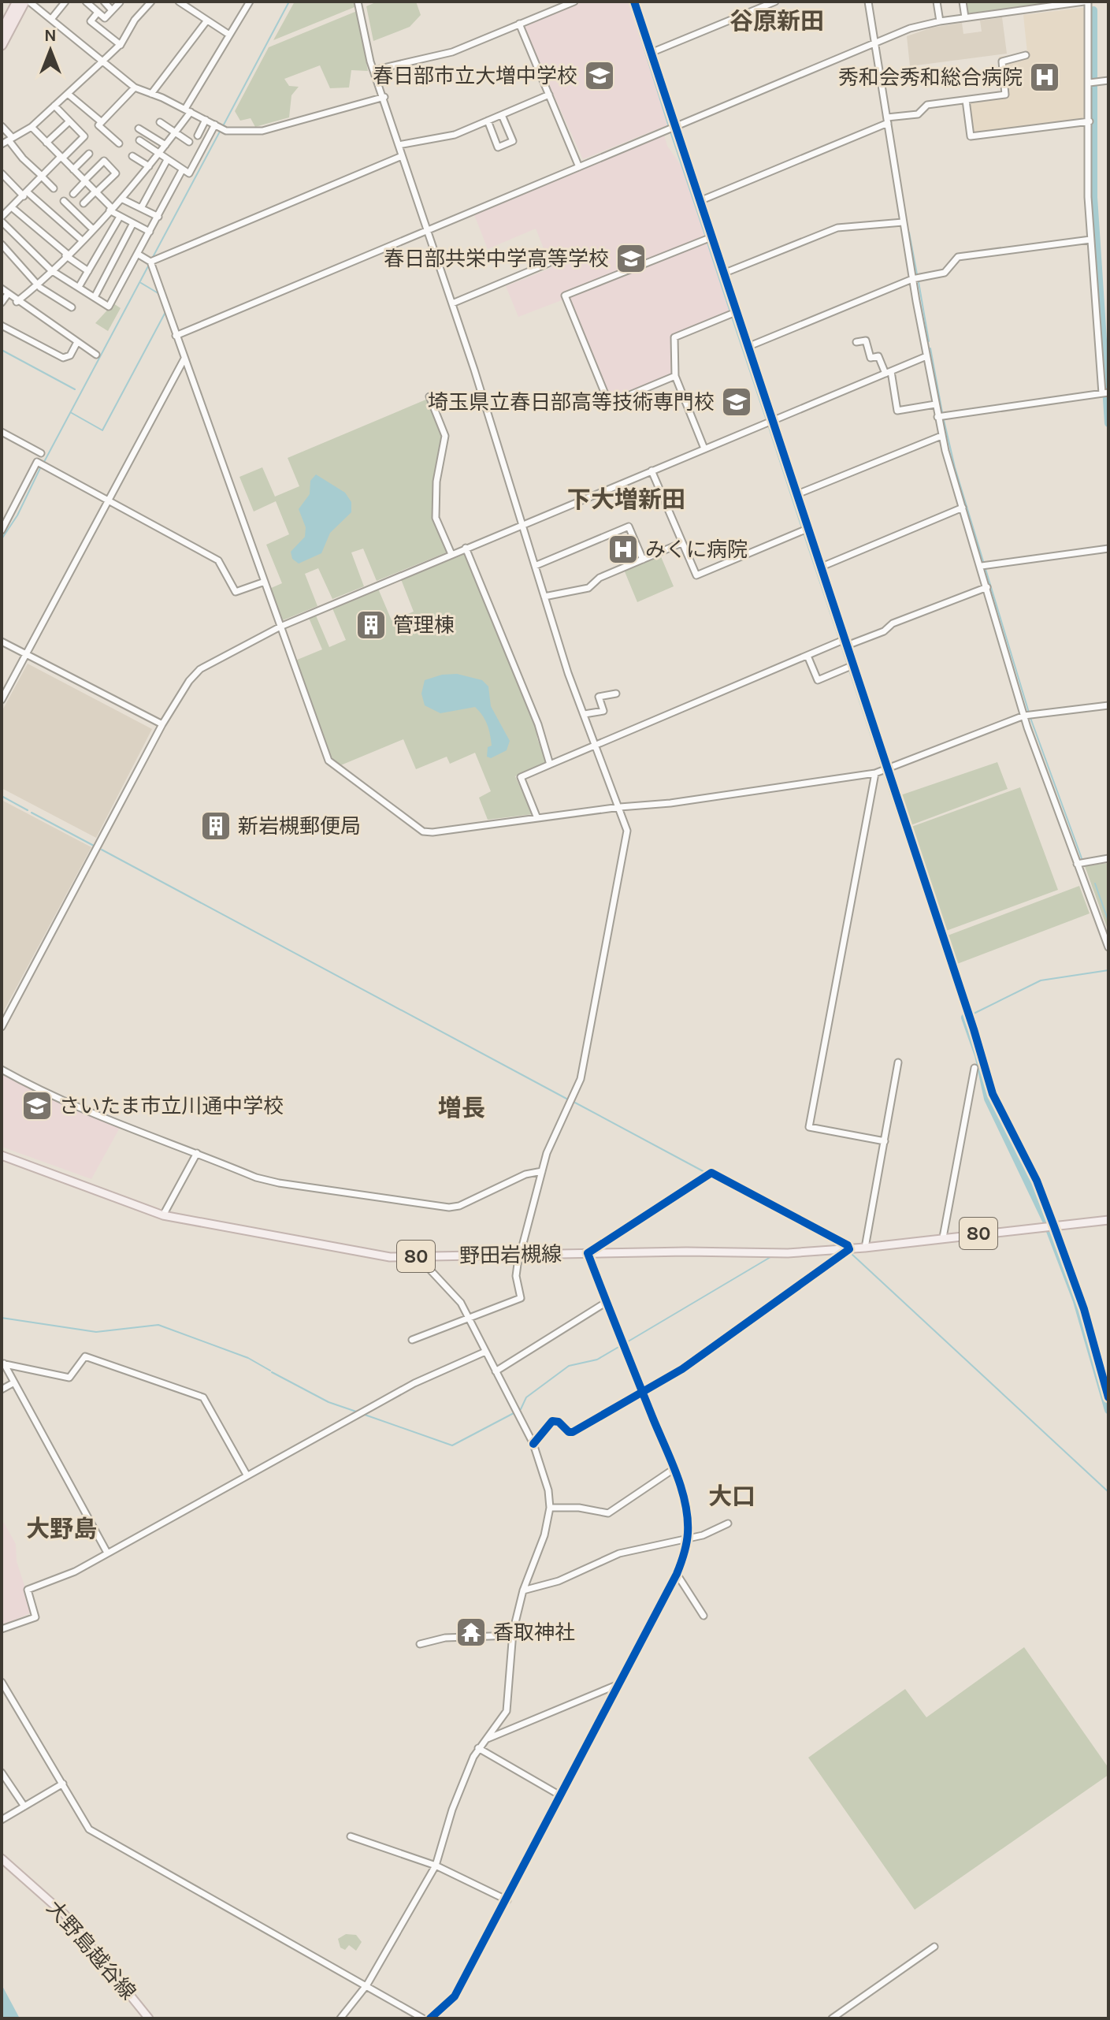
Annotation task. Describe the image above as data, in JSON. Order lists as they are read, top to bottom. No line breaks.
{"streets":{"main road":["80","野田岩槻線","大野島越谷線"]},"districts":["谷原新田","下大増新田","増長","大口","大野島"],"places":{"school or university":["春日部市立大増中学校","春日部共栄中学高等学校","埼玉県立春日部高等技術専門校","さいたま市立川通中学校"],"hospital":["秀和会秀和総合病院","みくに病院"],"building":["管理棟","新岩槻郵便局"],"temple":["香取神社"]},"north":"top"}
